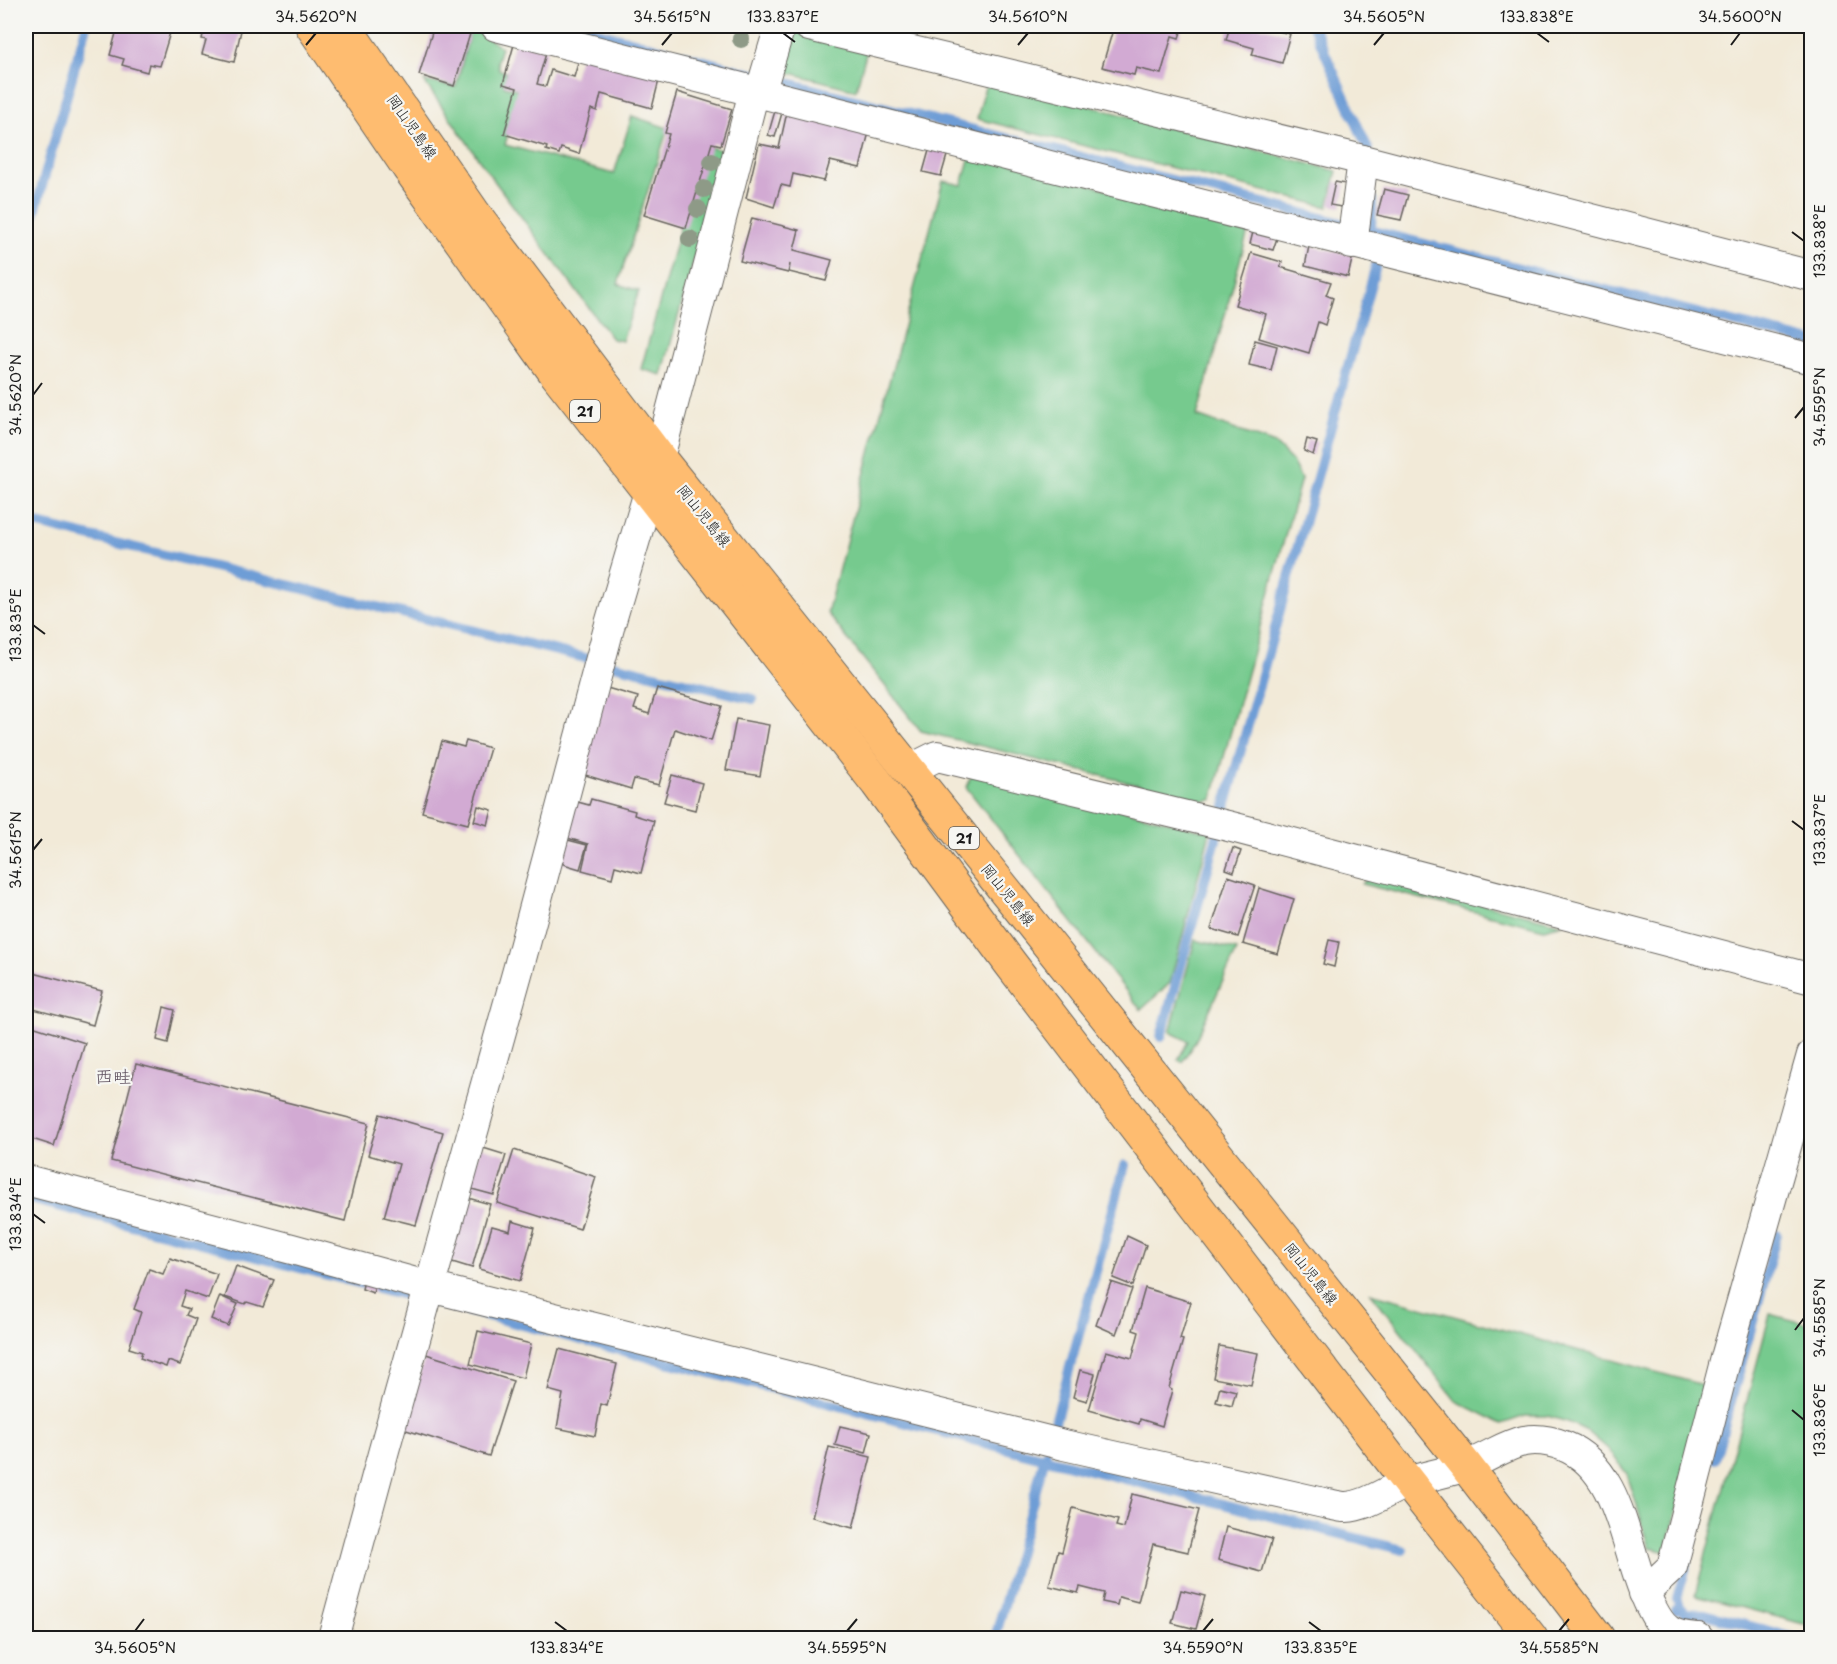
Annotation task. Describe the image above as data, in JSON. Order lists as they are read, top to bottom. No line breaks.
{"streets":{"main road":["岡山児島線","21"]},"districts":["西畦"],"coordinates":["34.5620°N","34.5615°N","133.837°E","34.5610°N","34.5605°N","133.838°E","34.5600°N","34.5595°N","133.835°E","133.834°E","34.5585°N","133.836°E","34.5590°N"]}
